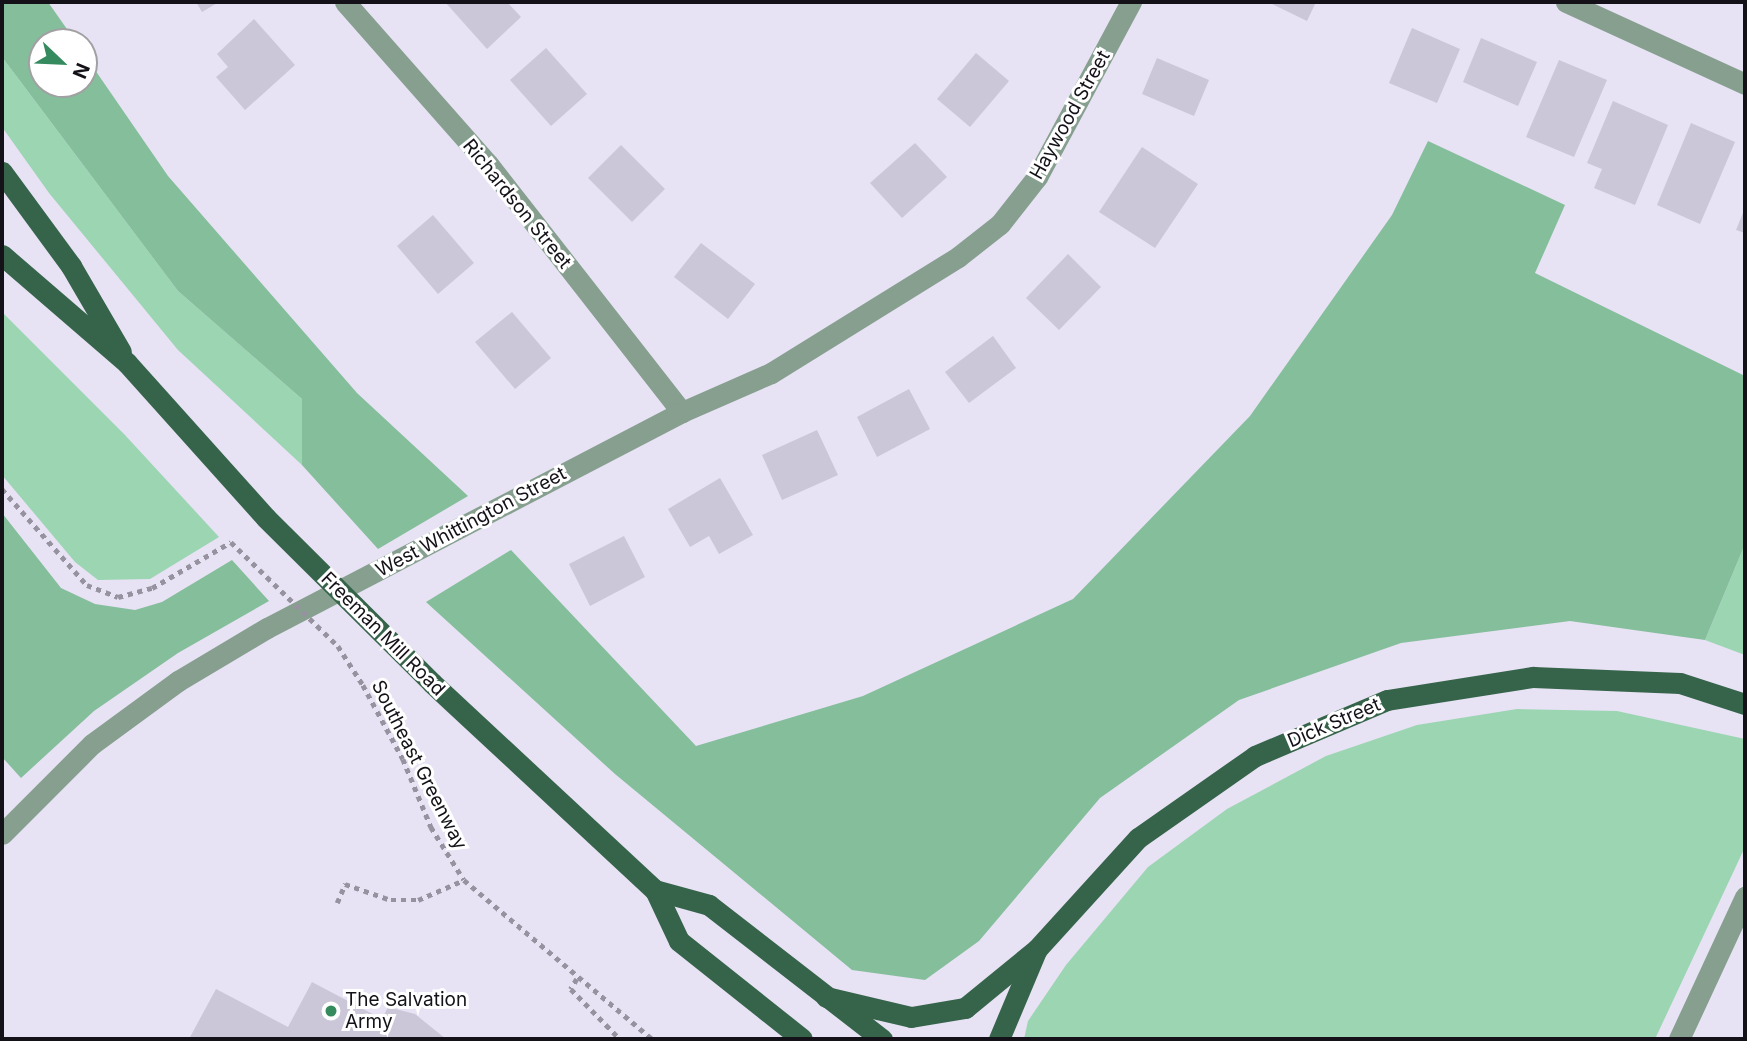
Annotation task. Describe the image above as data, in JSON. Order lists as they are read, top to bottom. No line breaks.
{"streets":{"main road":["Freeman Mill Road","Dick Street"],"street":["Haywood Street","Richardson Street","West Whittington Street"],"path":["Southeast Greenway"]},"crossings":[["Haywood Street","West Whittington Street"],["Richardson Street","West Whittington Street"]],"places":["The Salvation Army"],"north":"bottom right"}
